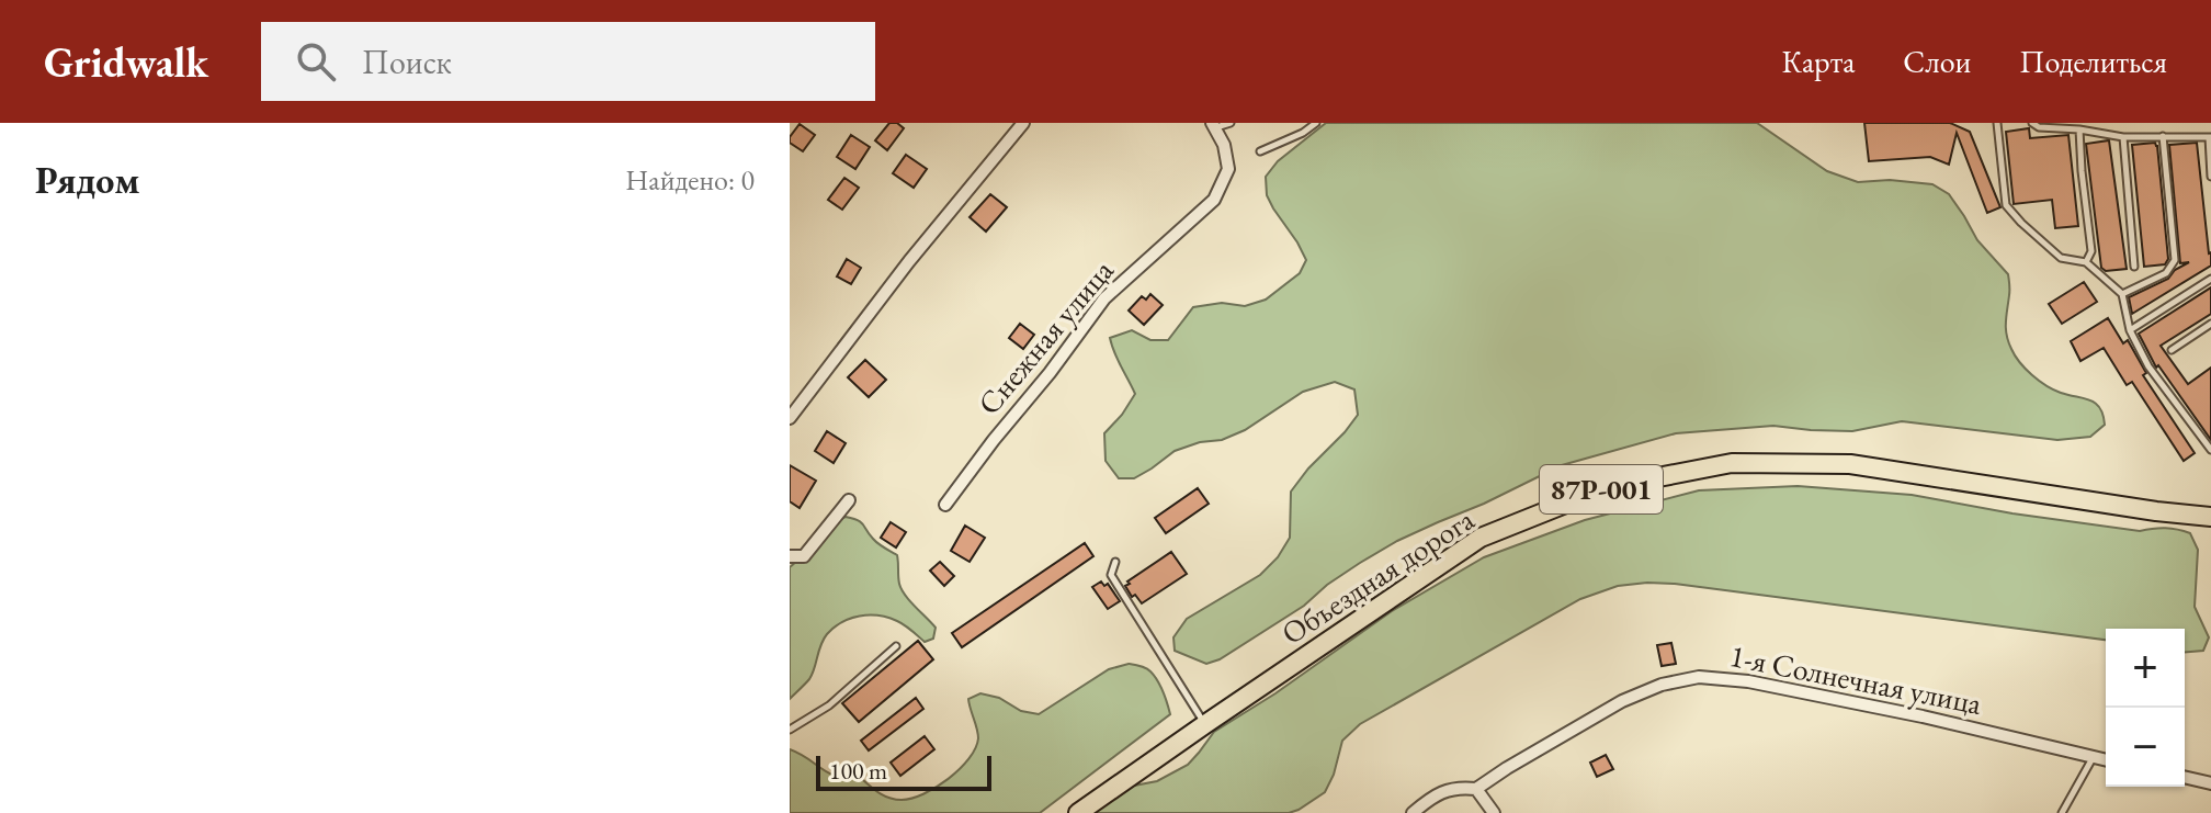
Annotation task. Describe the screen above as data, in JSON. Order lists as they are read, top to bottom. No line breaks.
{"streets":{"main road":["87Р-001","Объездная дорога"],"street":["Снежная улица","1-я Солнечная улица"]},"scale_bar":"100 m","page":{"header":"Gridwalk","search":"Поиск","nav":["Карта","Слои","Поделиться"],"heading":["Рядом","Найдено: 0"],"map_buttons":["+","−"],"scale":"100 m"}}
